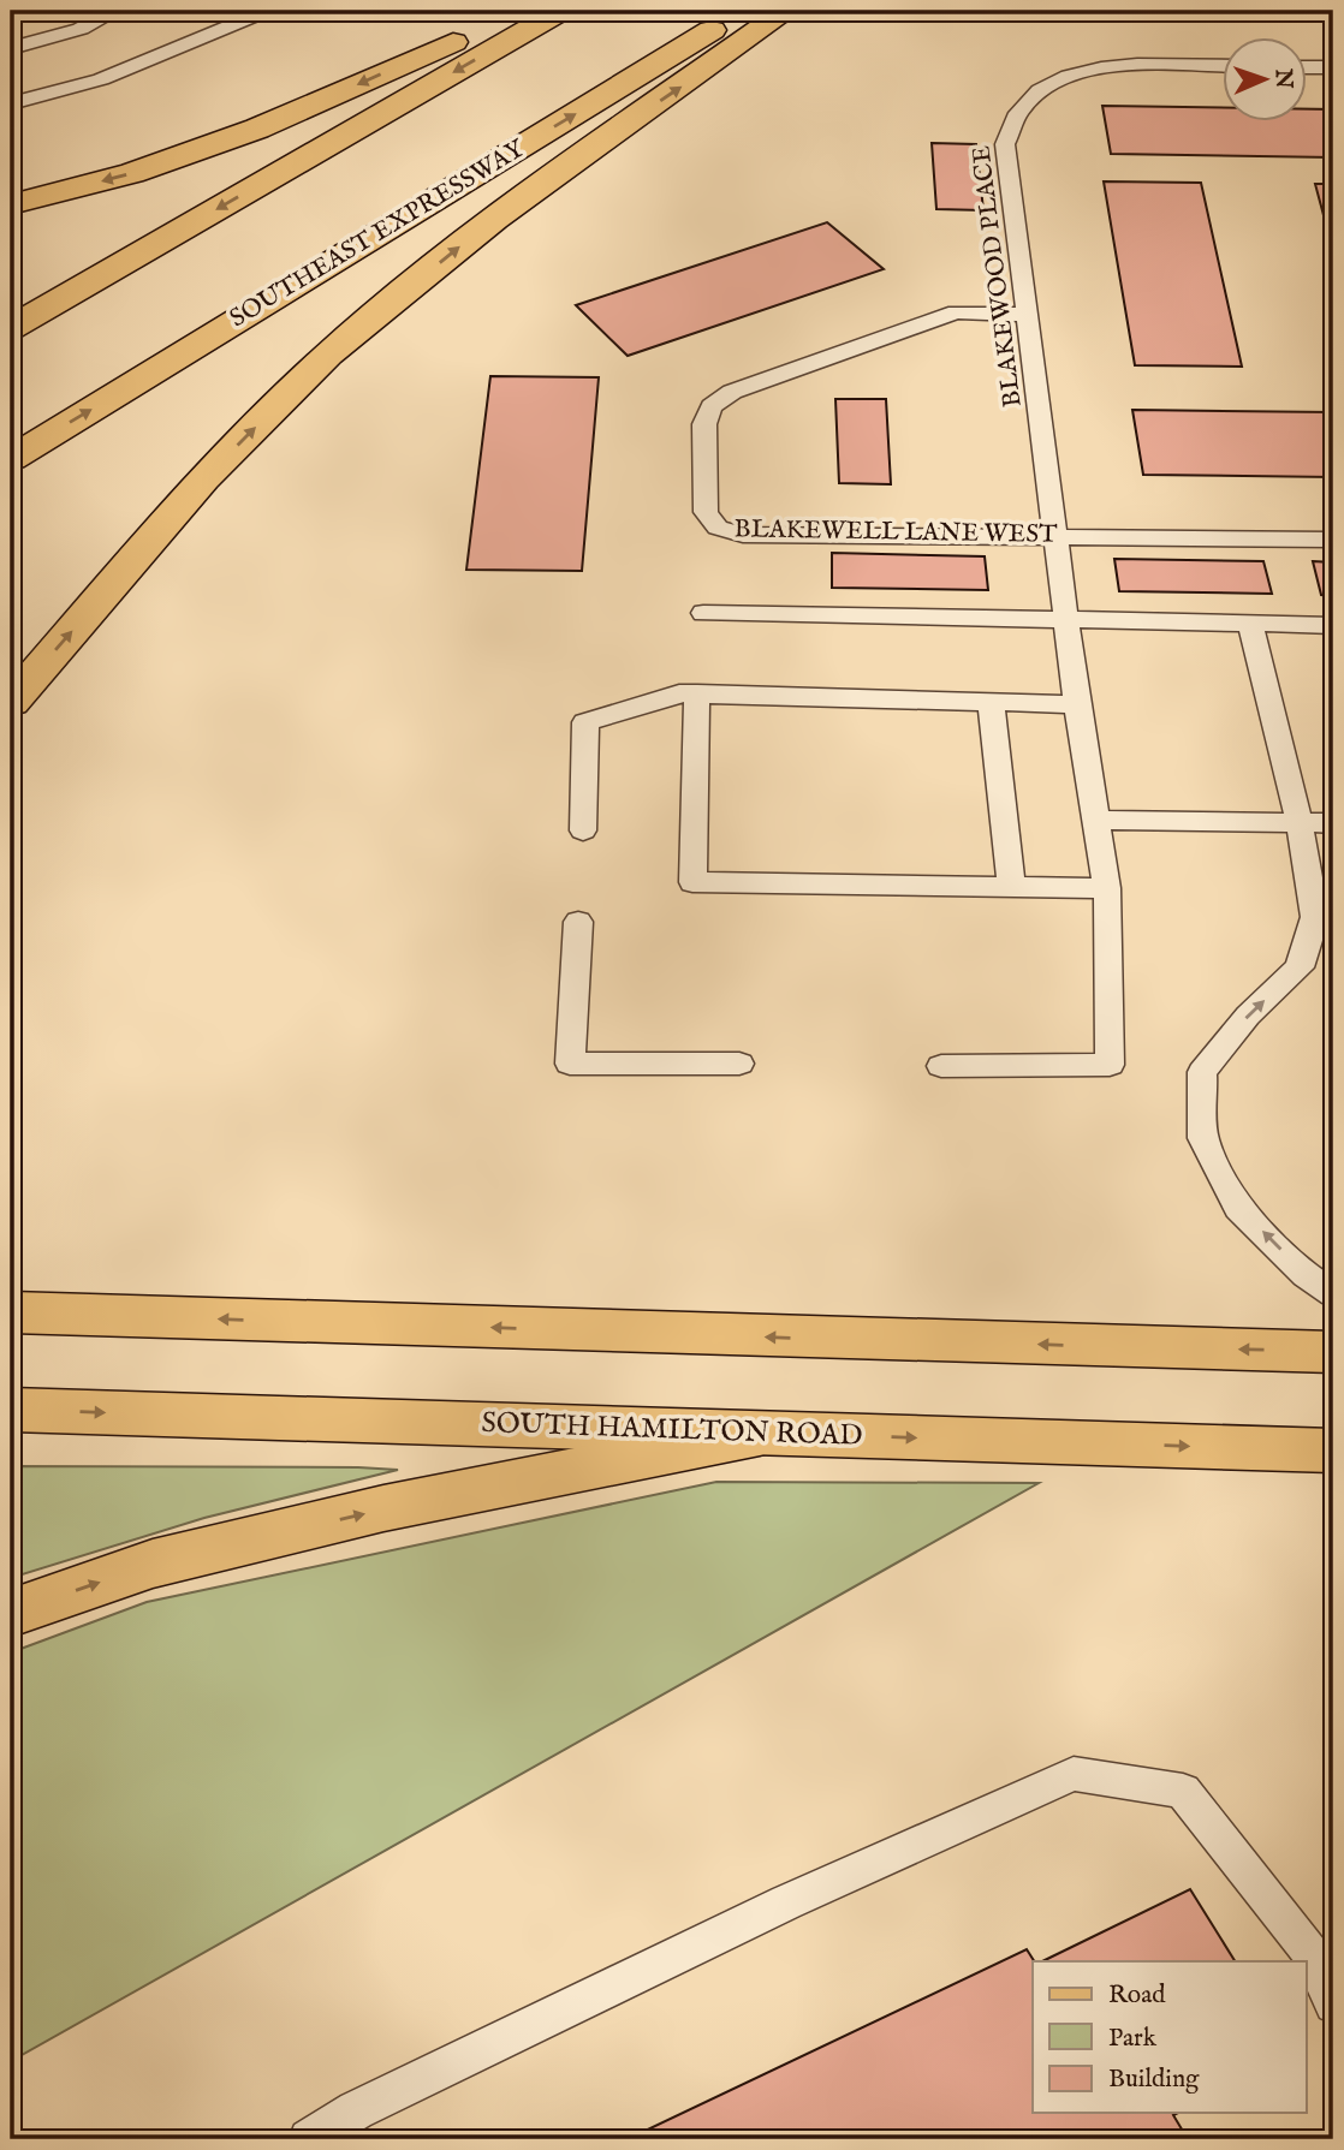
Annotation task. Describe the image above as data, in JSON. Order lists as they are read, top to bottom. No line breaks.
{"streets":{"main road":["SOUTHEAST EXPRESSWAY","SOUTH HAMILTON ROAD"],"lane":["BLAKEWOOD PLACE","BLAKEWELL LANE WEST"]},"crossings":[["BLAKEWOOD PLACE","BLAKEWELL LANE WEST"]],"legend":["Road","Park","Building"],"north":"right"}
